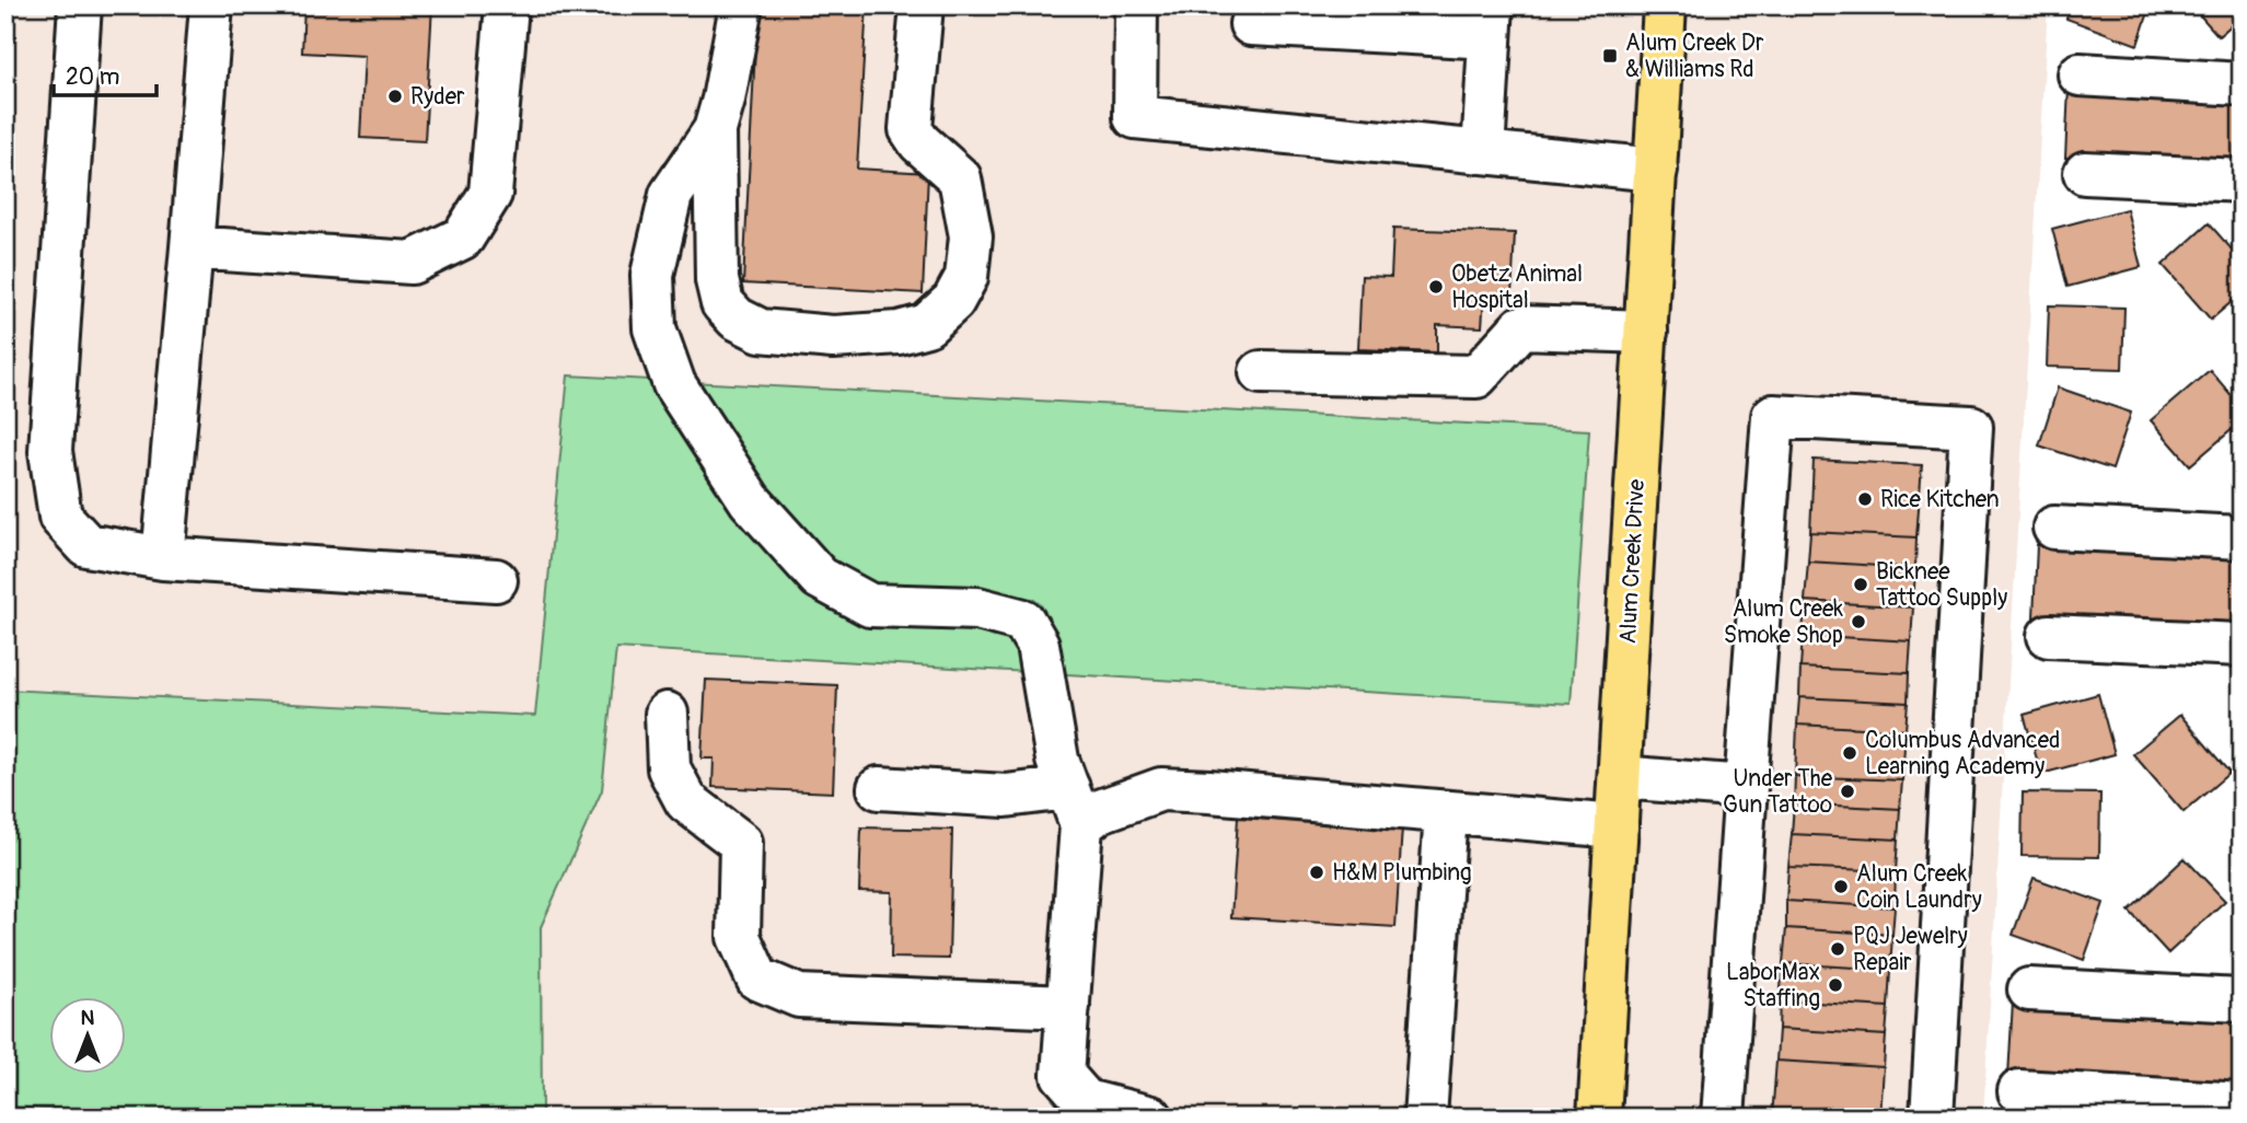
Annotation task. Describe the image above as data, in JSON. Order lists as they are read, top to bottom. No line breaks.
{"streets":{"main road":["Alum Creek Drive"]},"places":{"transit":["Alum Creek Dr & Williams Rd"],"other":["Ryder","Obetz Animal Hospital","Rice Kitchen","Bicknee Tattoo Supply","Alum Creek Smoke Shop","Columbus Advanced Learning Academy","Under The Gun Tattoo","H&M Plumbing","Alum Creek Coin Laundry","PQJ Jewelry Repair","LaborMax Staffing"]},"scale_bar":"20 m","north":"top"}
